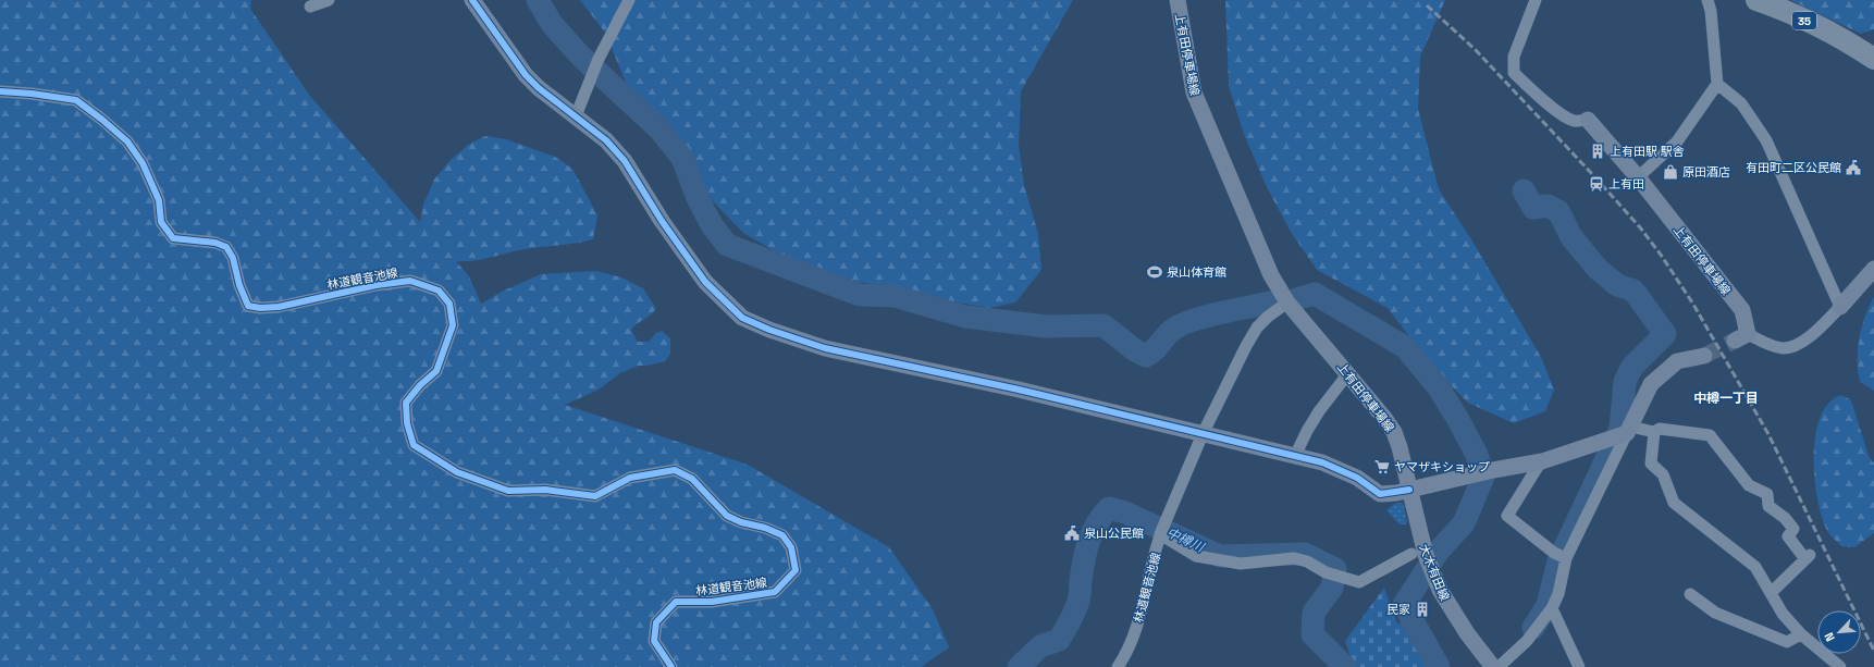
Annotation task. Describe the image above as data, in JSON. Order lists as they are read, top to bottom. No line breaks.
{"streets":{"highway":["35"],"main road":["上有田停車場線","大木有田線"],"street":["林道観音池線"]},"crossings":[["上有田停車場線","大木有田線"]],"districts":["中樽一丁目"],"water":["中樽川"],"places":{"building":["上有田駅 駅舎","民家"],"public building":["有田町二区公民館","泉山公民館"],"shop":["原田酒店"],"station":["上有田"],"sports":["泉山体育館"],"supermarket":["ヤマザキショップ"]},"north":"bottom left"}
